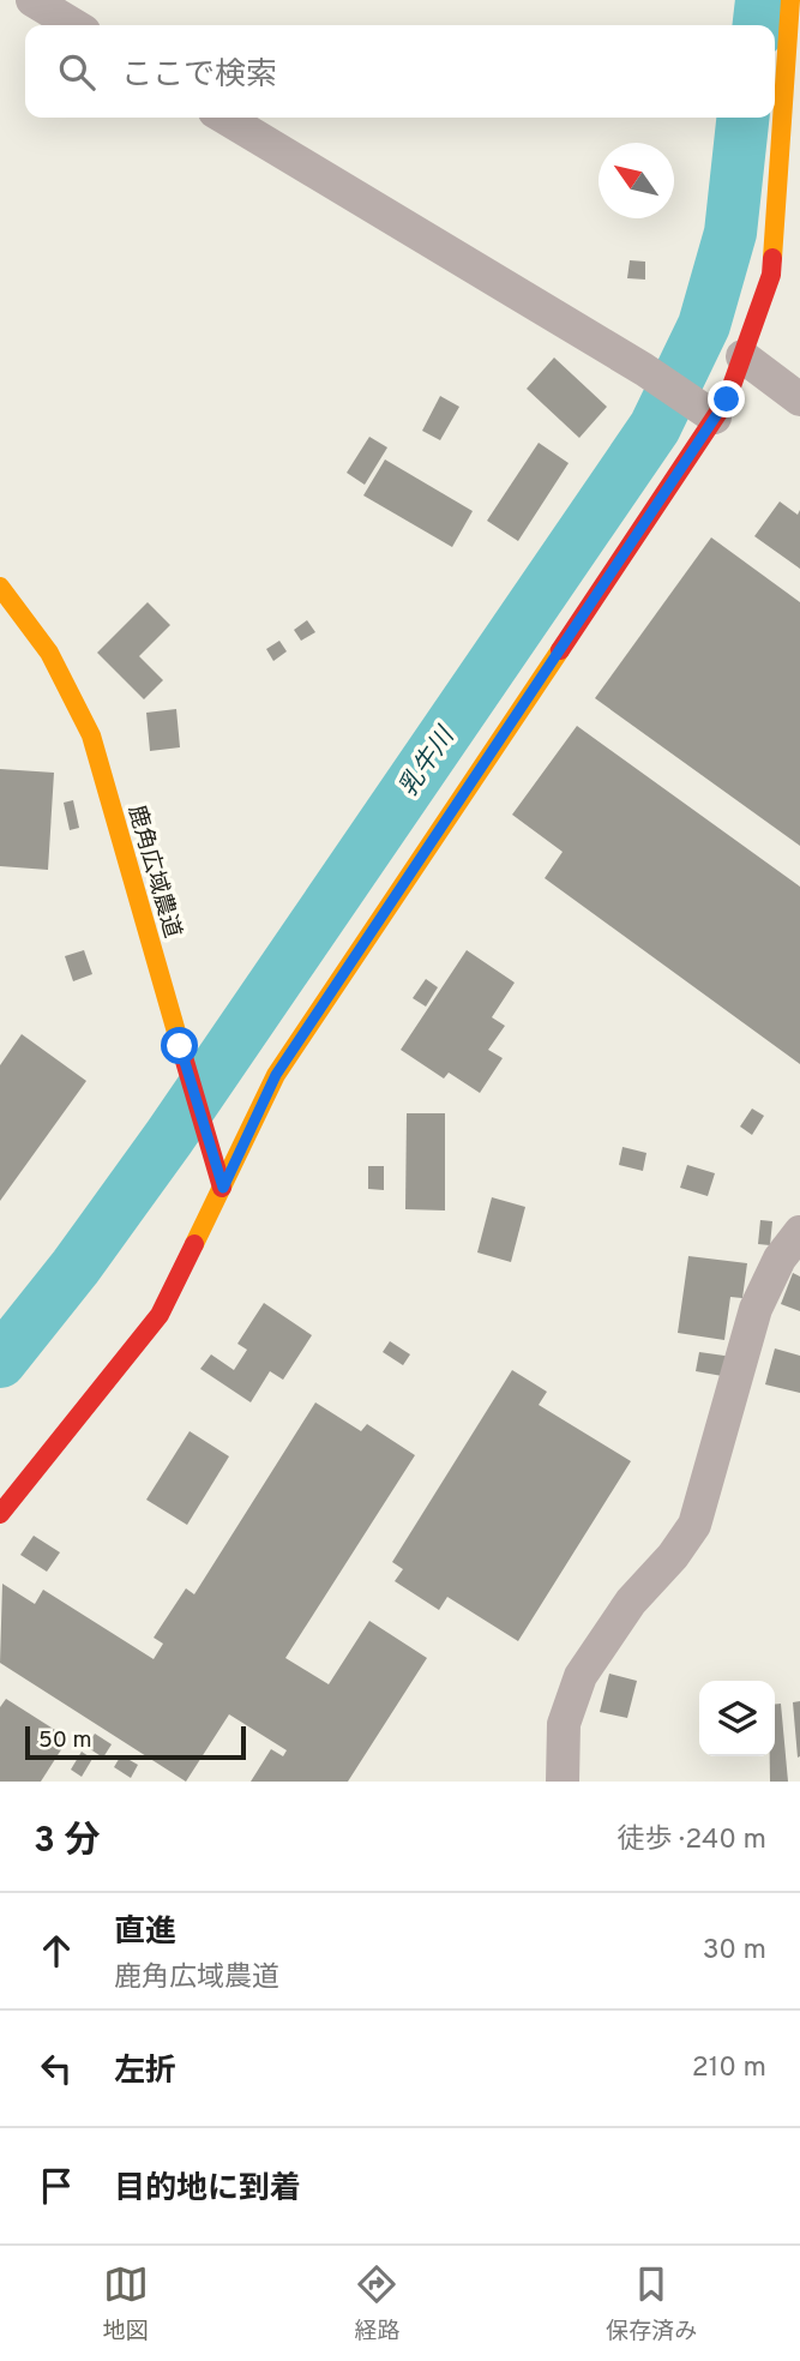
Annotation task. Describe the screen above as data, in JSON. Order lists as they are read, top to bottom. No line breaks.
{"streets":{"street":["鹿角広域農道"]},"water":["乳牛川"],"scale_bar":"50 m","north":"top left","page":{"search":"ここで検索","scale":"50 m","heading":["3 分","徒歩 · 240 m"],"list":[["直進","鹿角広域農道","30 m"],["左折","210 m"],"目的地に到着"],"nav":["地図","経路","保存済み"]}}
